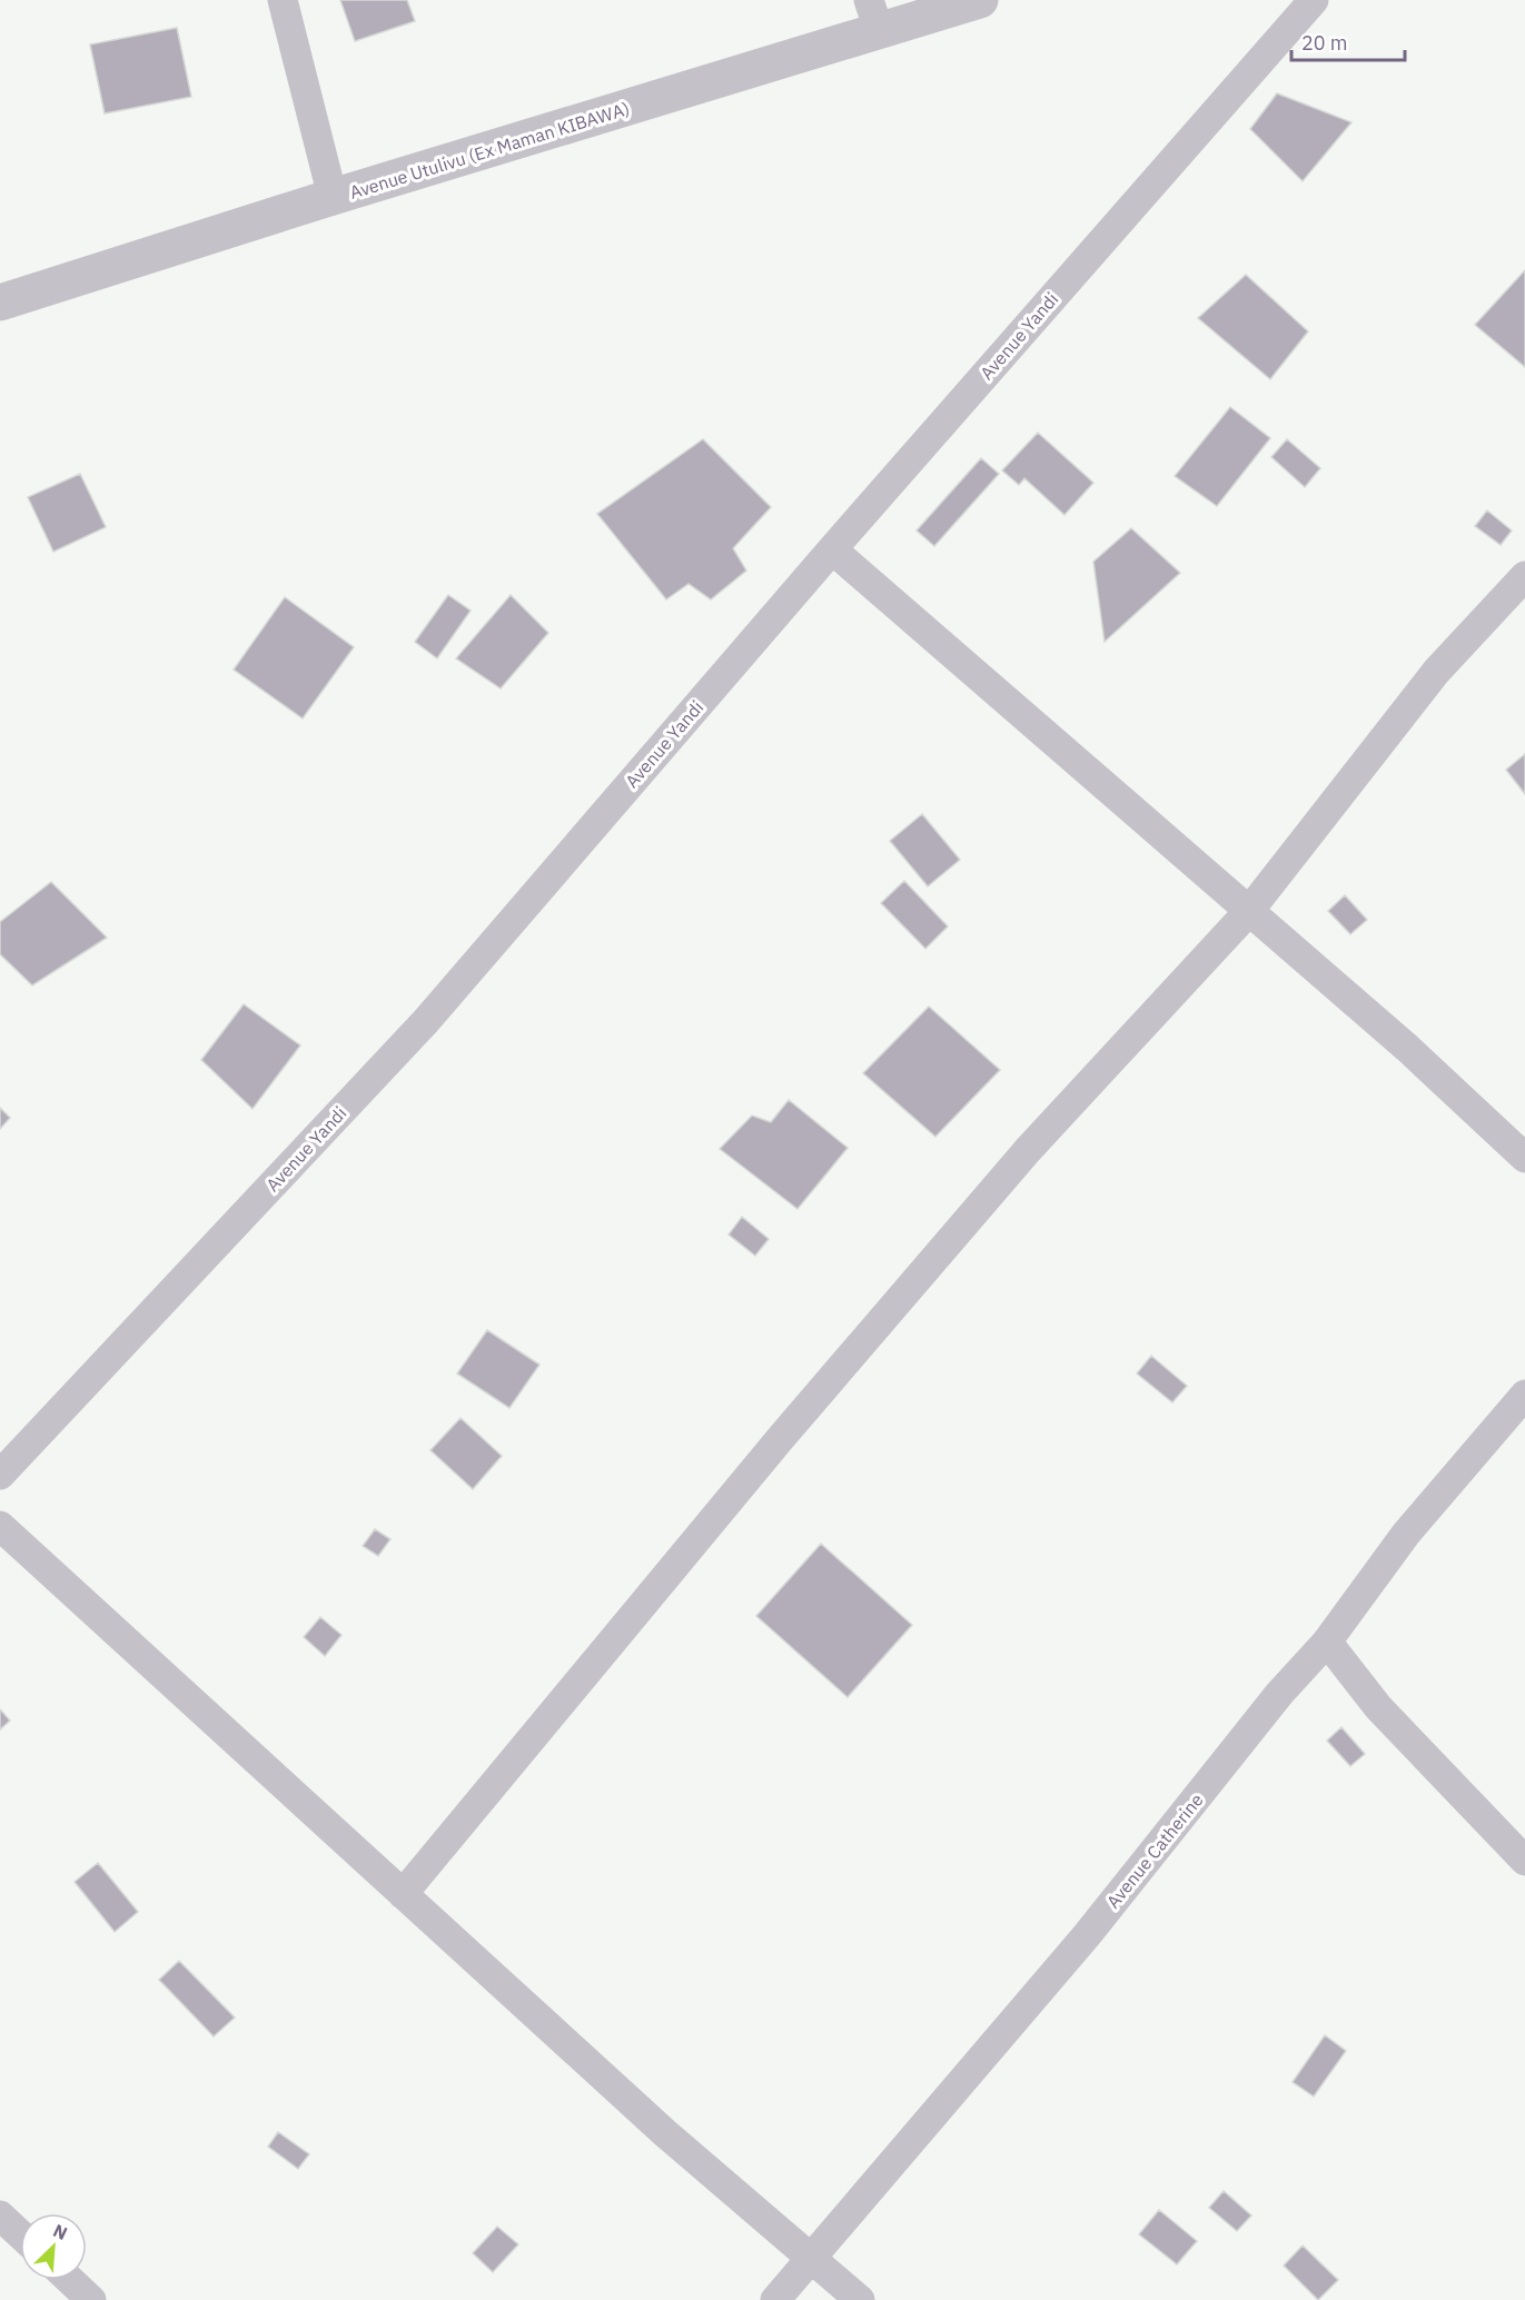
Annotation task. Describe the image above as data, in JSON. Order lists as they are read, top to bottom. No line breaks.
{"streets":{"street":["Avenue Utulivu (Ex Maman KIBAWA)","Avenue Yandi","Avenue Catherine"]},"scale_bar":"20 m","north":"top right"}
